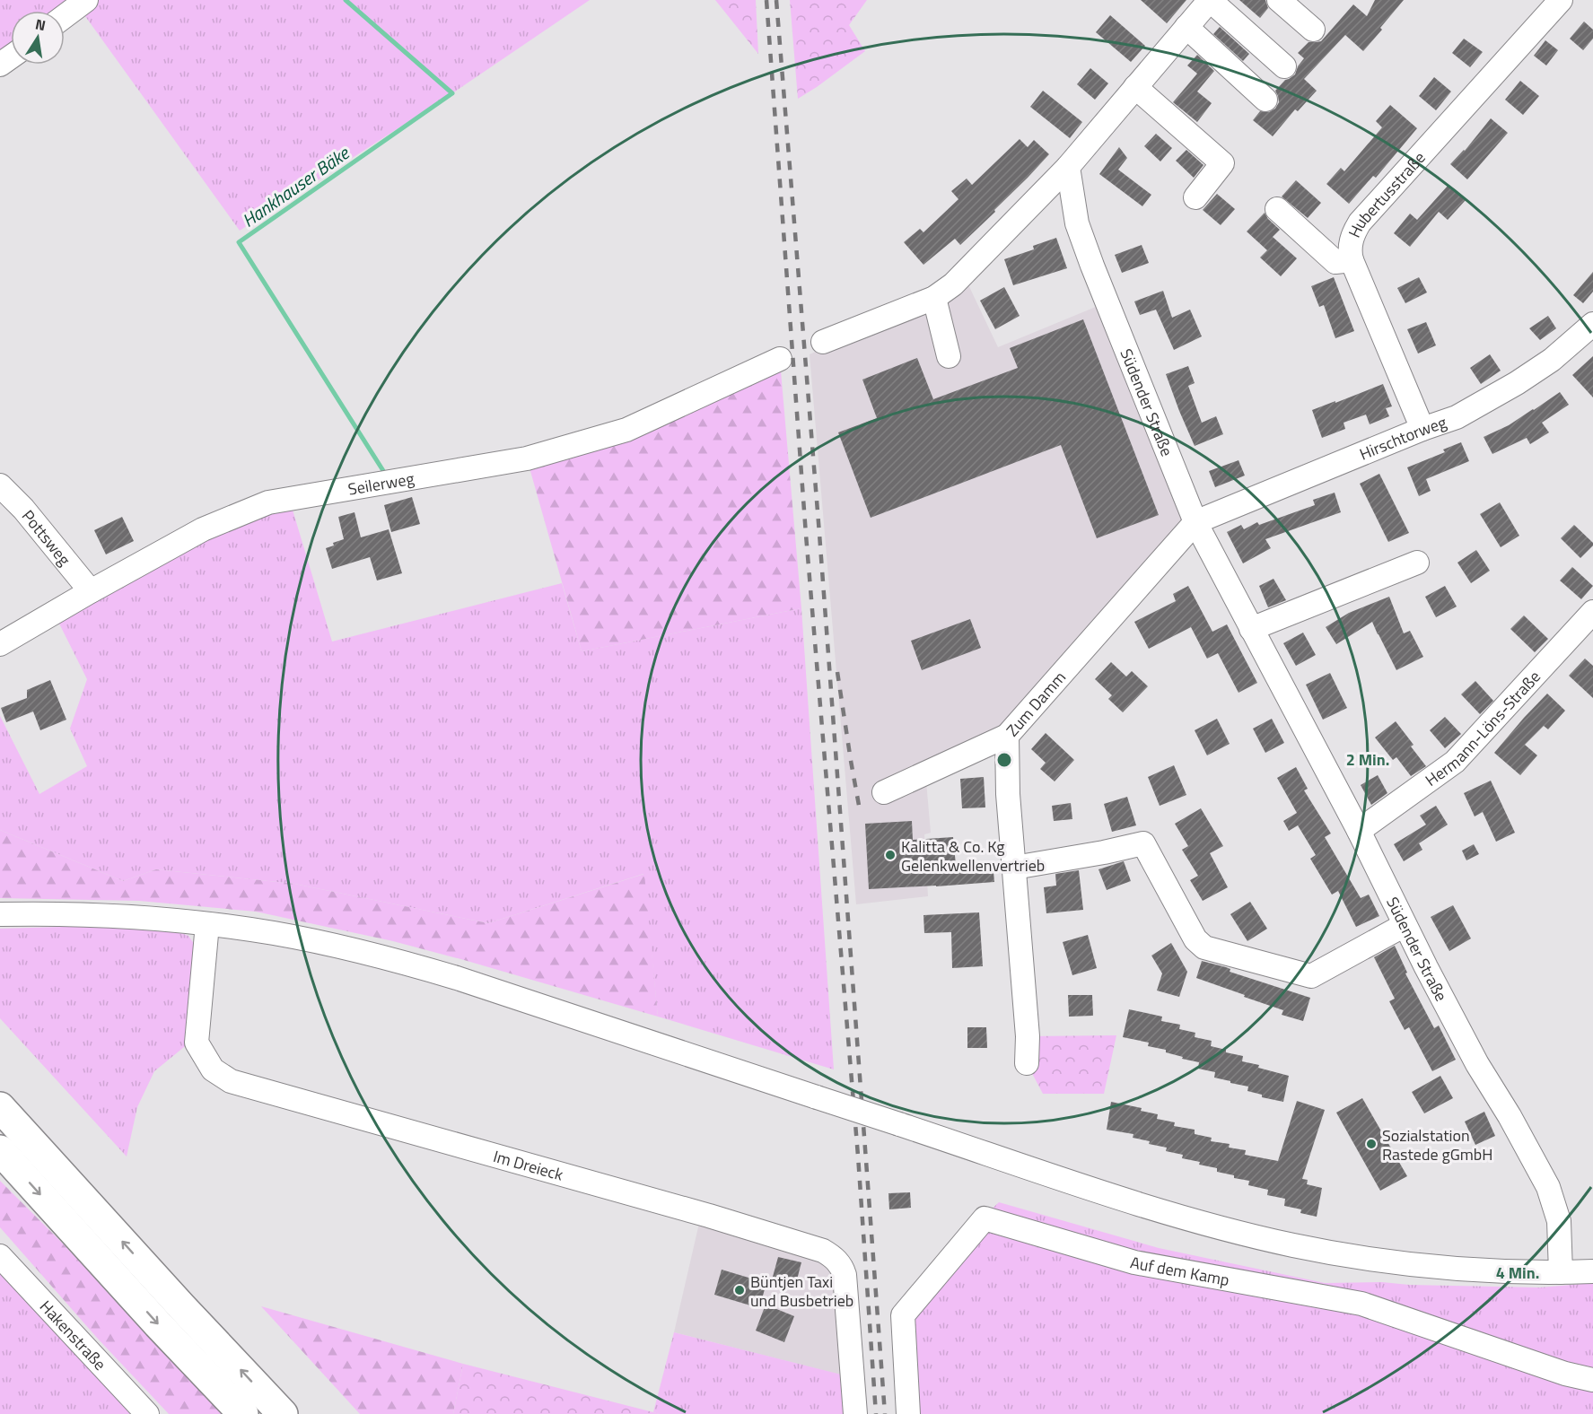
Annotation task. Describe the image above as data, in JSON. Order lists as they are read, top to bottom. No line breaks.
{"streets":{"street":["Hubertusstraße","Südender Straße","Hirschtorweg","Seilerweg","Pottsweg","Zum Damm","Hermann-Löns-Straße","Im Dreieck","Auf dem Kamp","Hakenstraße"]},"crossings":[["Hubertusstraße","Hirschtorweg"],["Südender Straße","Hirschtorweg"],["Südender Straße","Zum Damm"],["Südender Straße","Hermann-Löns-Straße"],["Hirschtorweg","Zum Damm"],["Seilerweg","Pottsweg"]],"water":["Hankhauser Bäke"],"places":["Kalitta & Co. Kg Gelenkwellenvertrieb","Sozialstation Rastede gGmbH","Büntjen Taxi und Busbetrieb"],"north":"top","rings":["2 Min.","4 Min."]}
